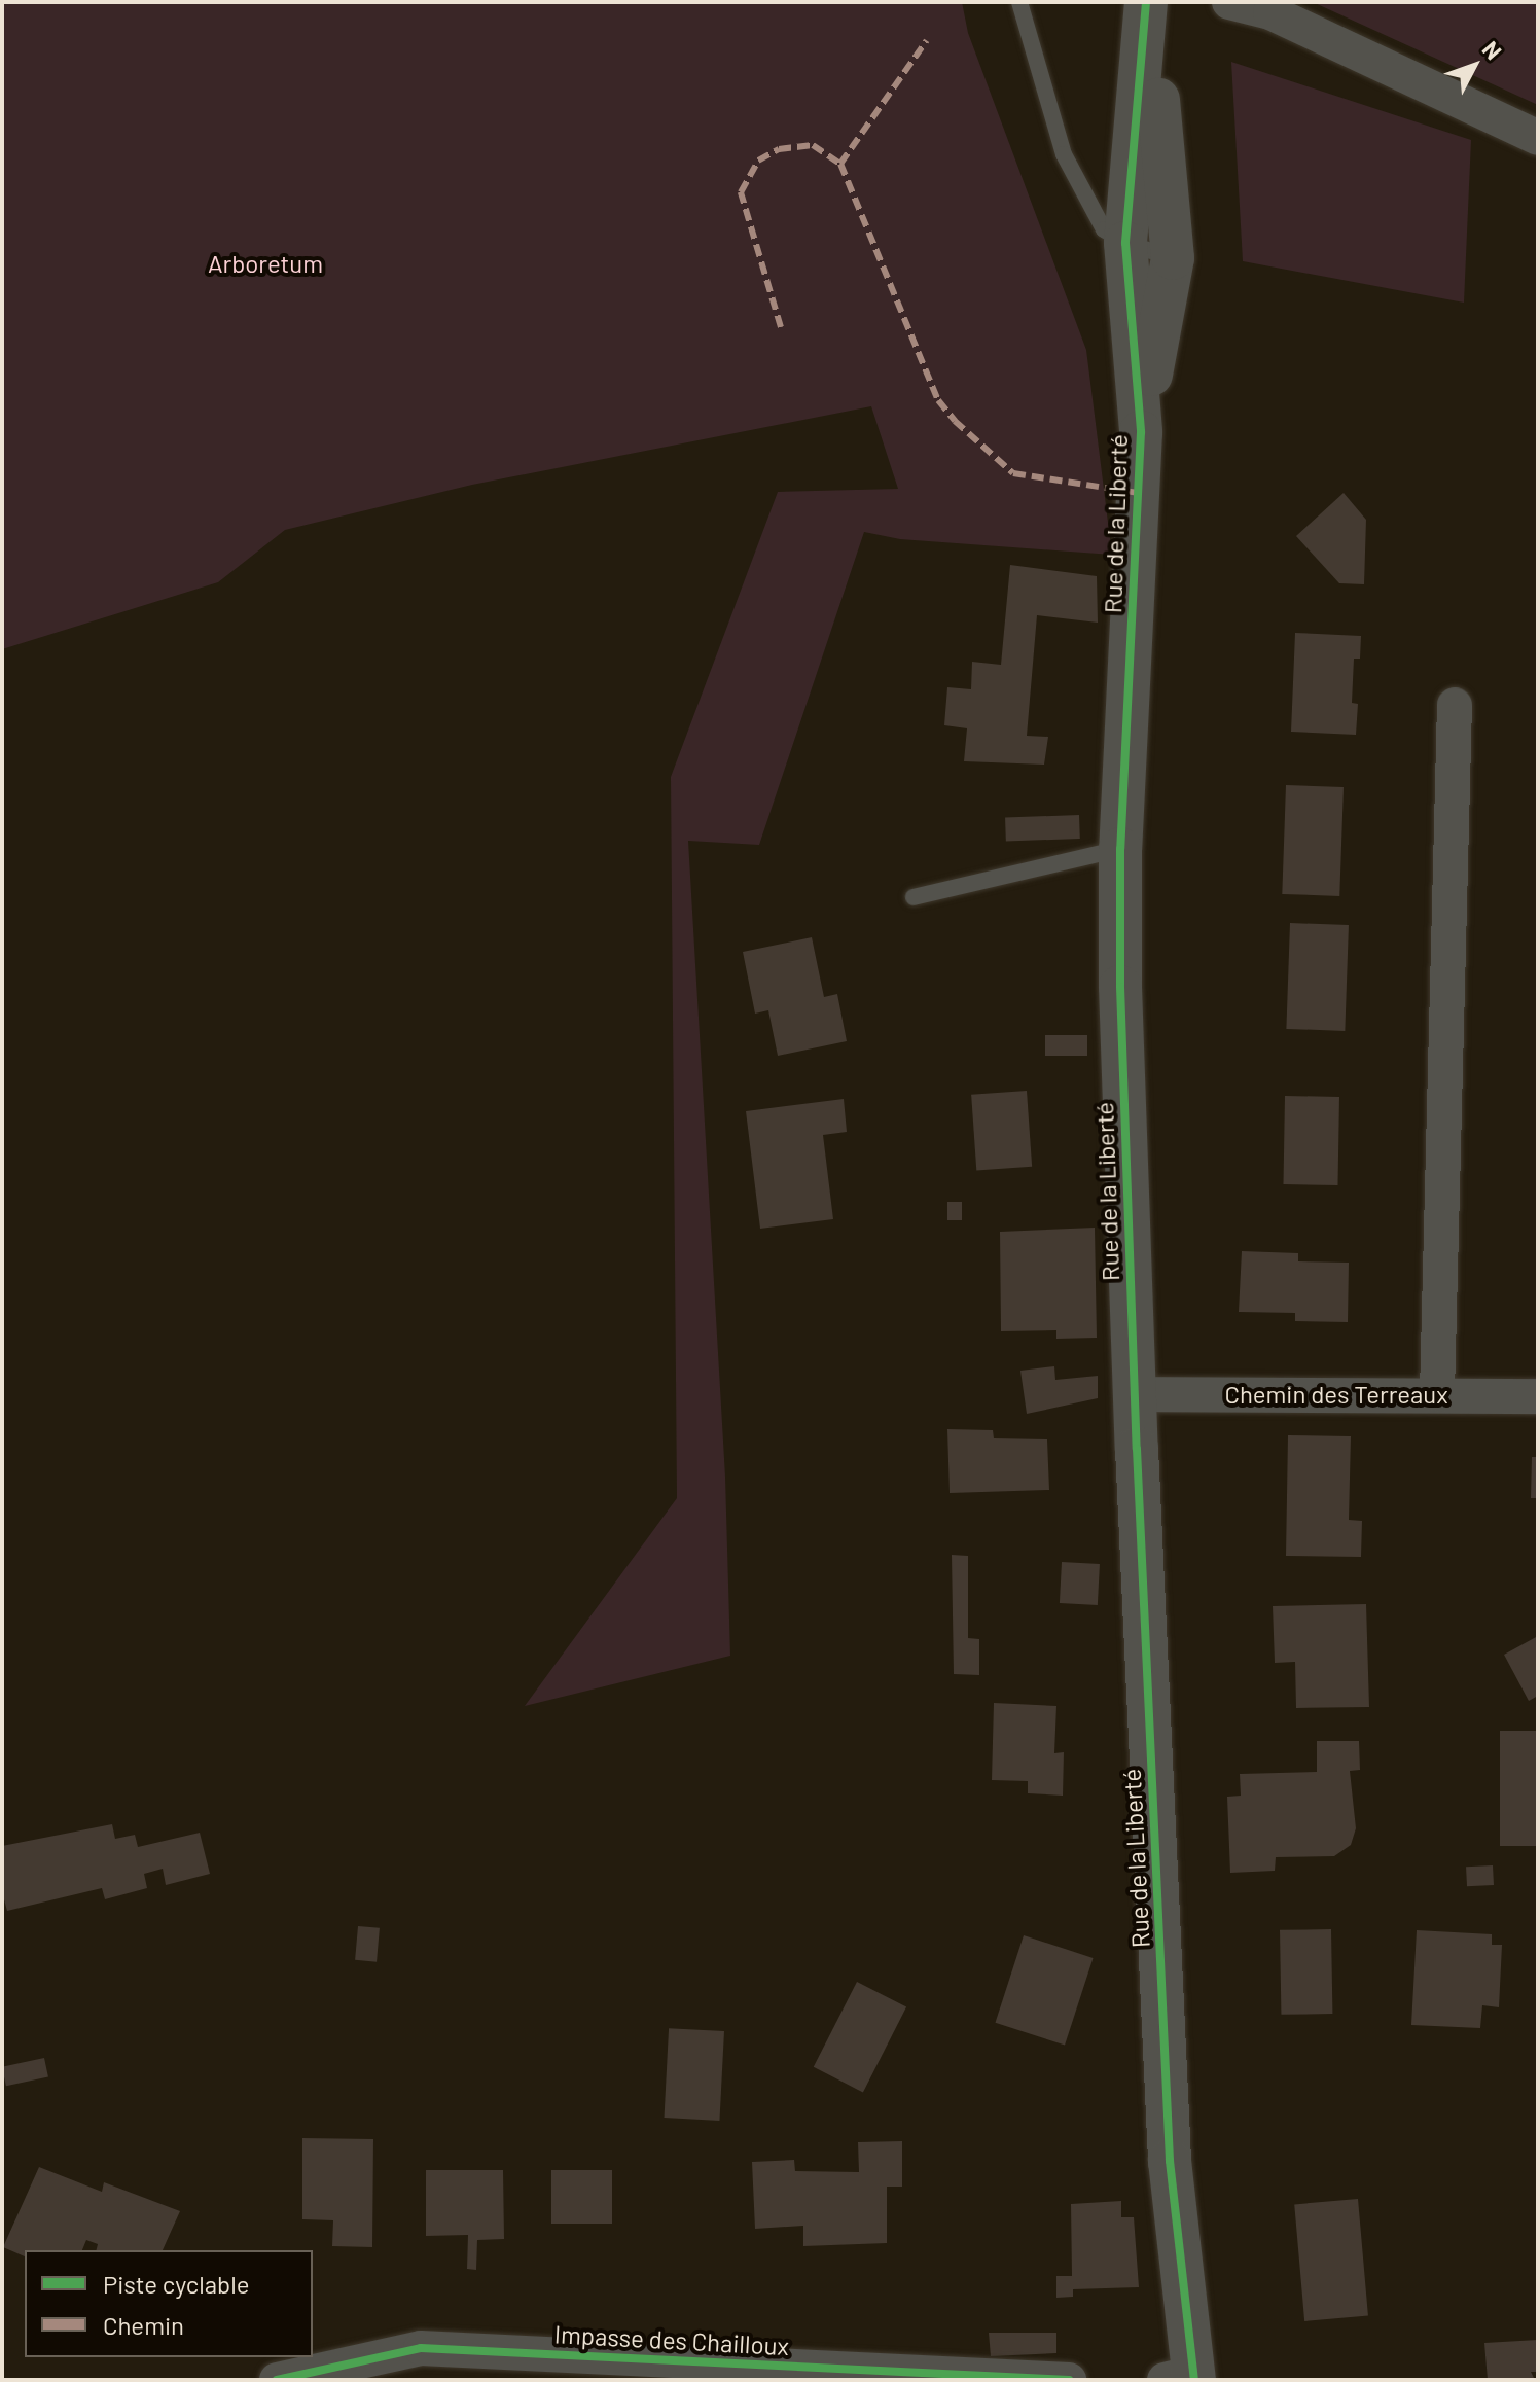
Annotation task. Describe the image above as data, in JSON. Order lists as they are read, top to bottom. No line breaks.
{"streets":{"street":["Rue de la Liberté","Chemin des Terreaux","Impasse des Chailloux"]},"crossings":[["Rue de la Liberté","Chemin des Terreaux"]],"parks":["Arboretum"],"legend":["Piste cyclable","Chemin"],"north":"top right"}
